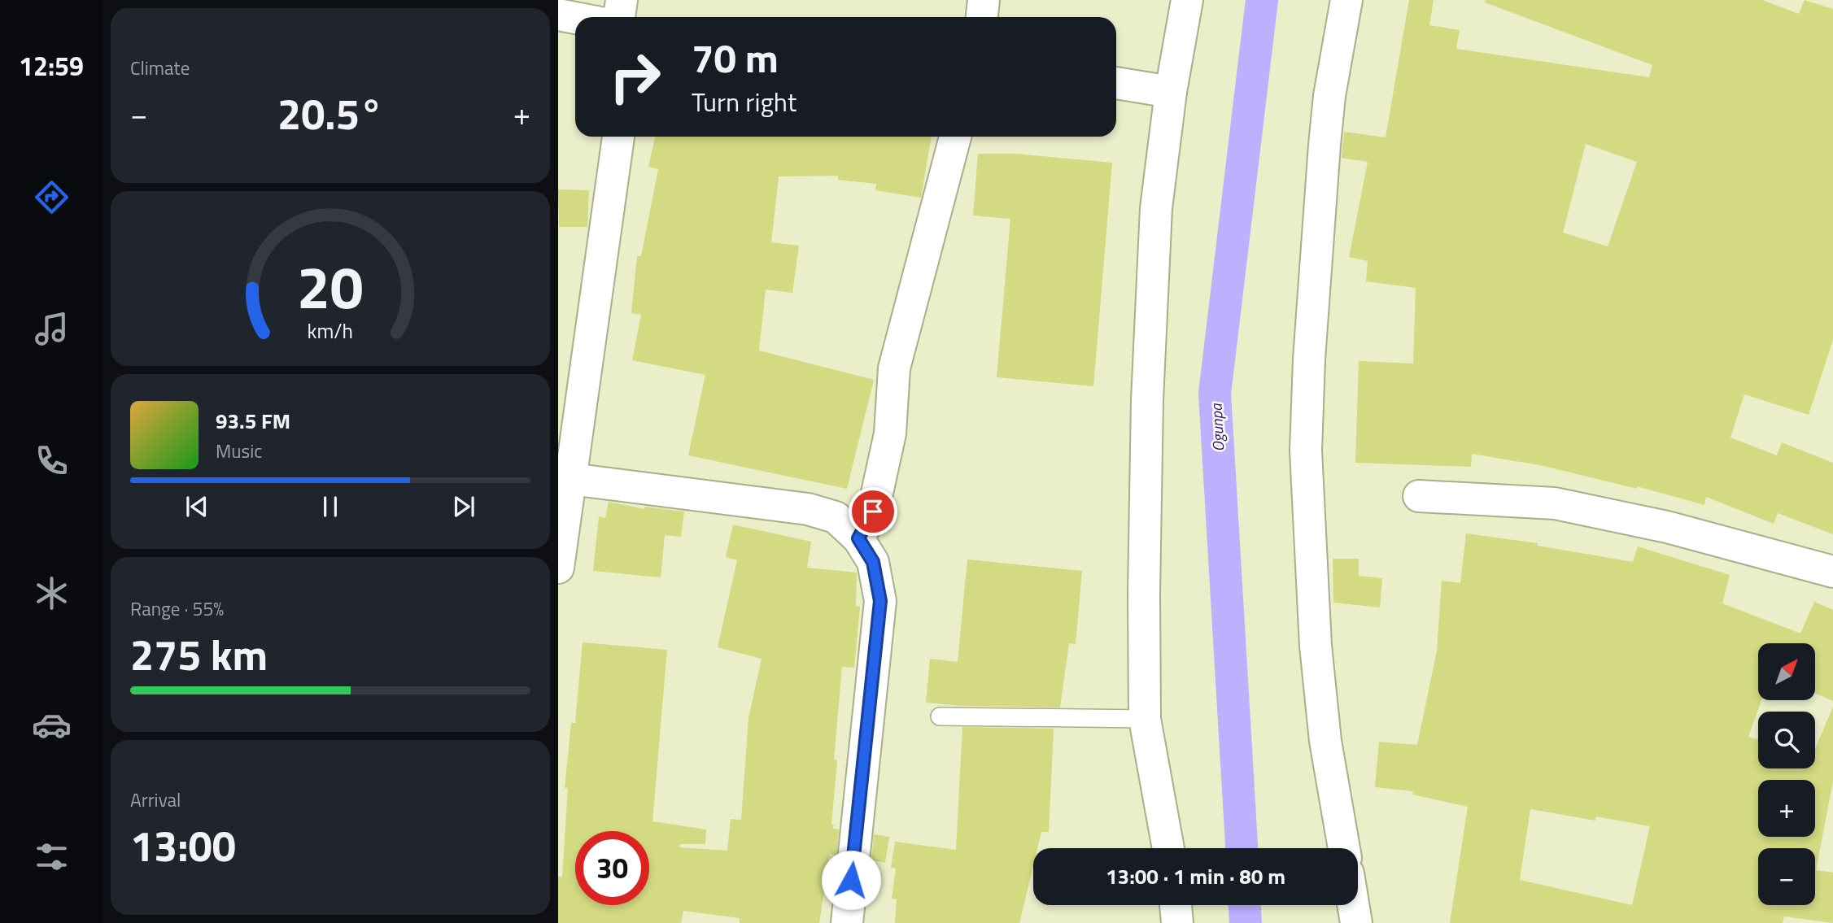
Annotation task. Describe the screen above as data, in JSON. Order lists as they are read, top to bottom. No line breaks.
{"water":["Ogunpa"],"north":"top right","page":{"tabs":"12:59","tile":["Climate",["Range · 55%","275 km"],["Arrival","13:00"]],"turn":["70 m","Turn right"],"heat":["−","20.5°","+"],"song":["93.5 FM","Music"],"map_buttons":["+","−"],"limit":"30","trip":"13:00 · 1 min · 80 m","gauge":["20","km/h"]}}
